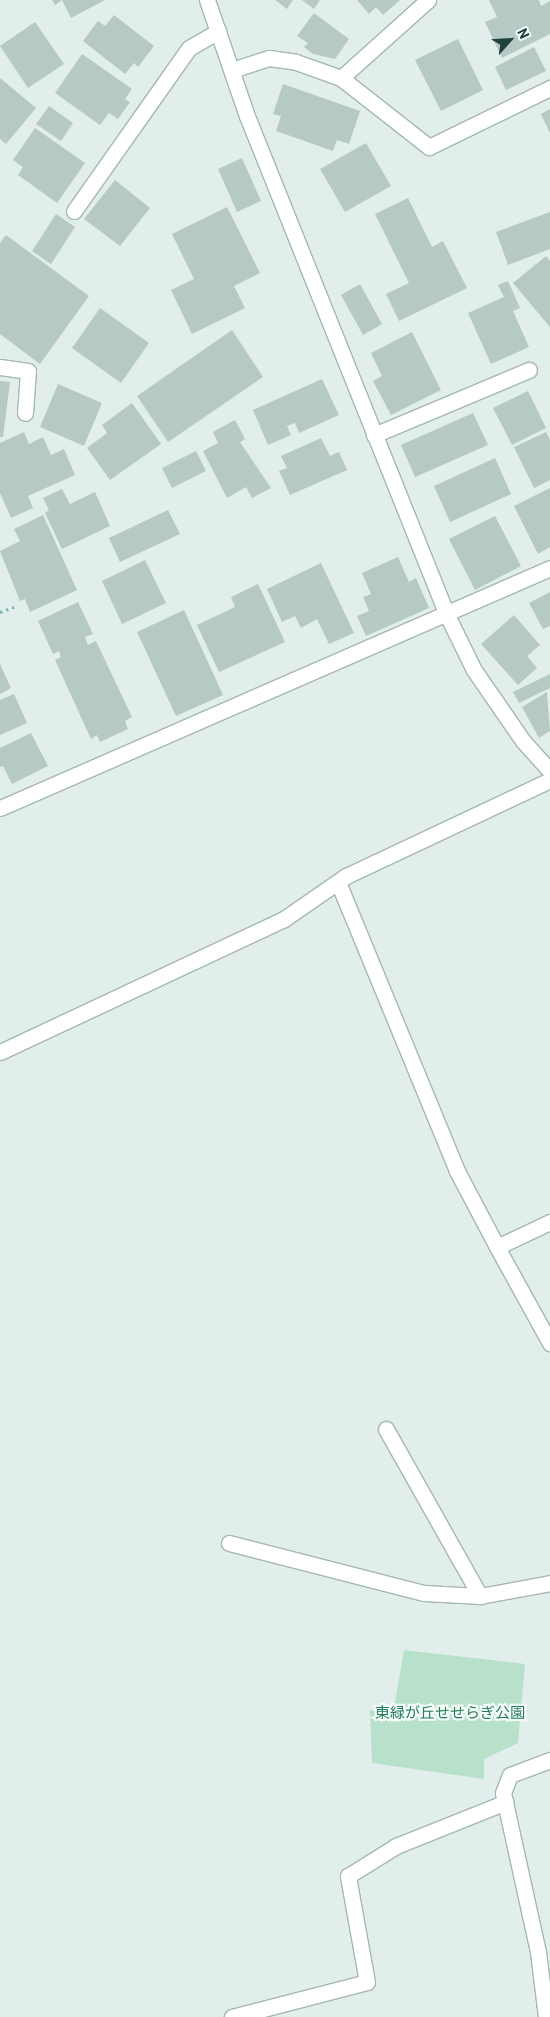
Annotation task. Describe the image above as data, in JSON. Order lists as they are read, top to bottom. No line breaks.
{"parks":["東緑が丘せせらぎ公園"],"north":"top right"}
